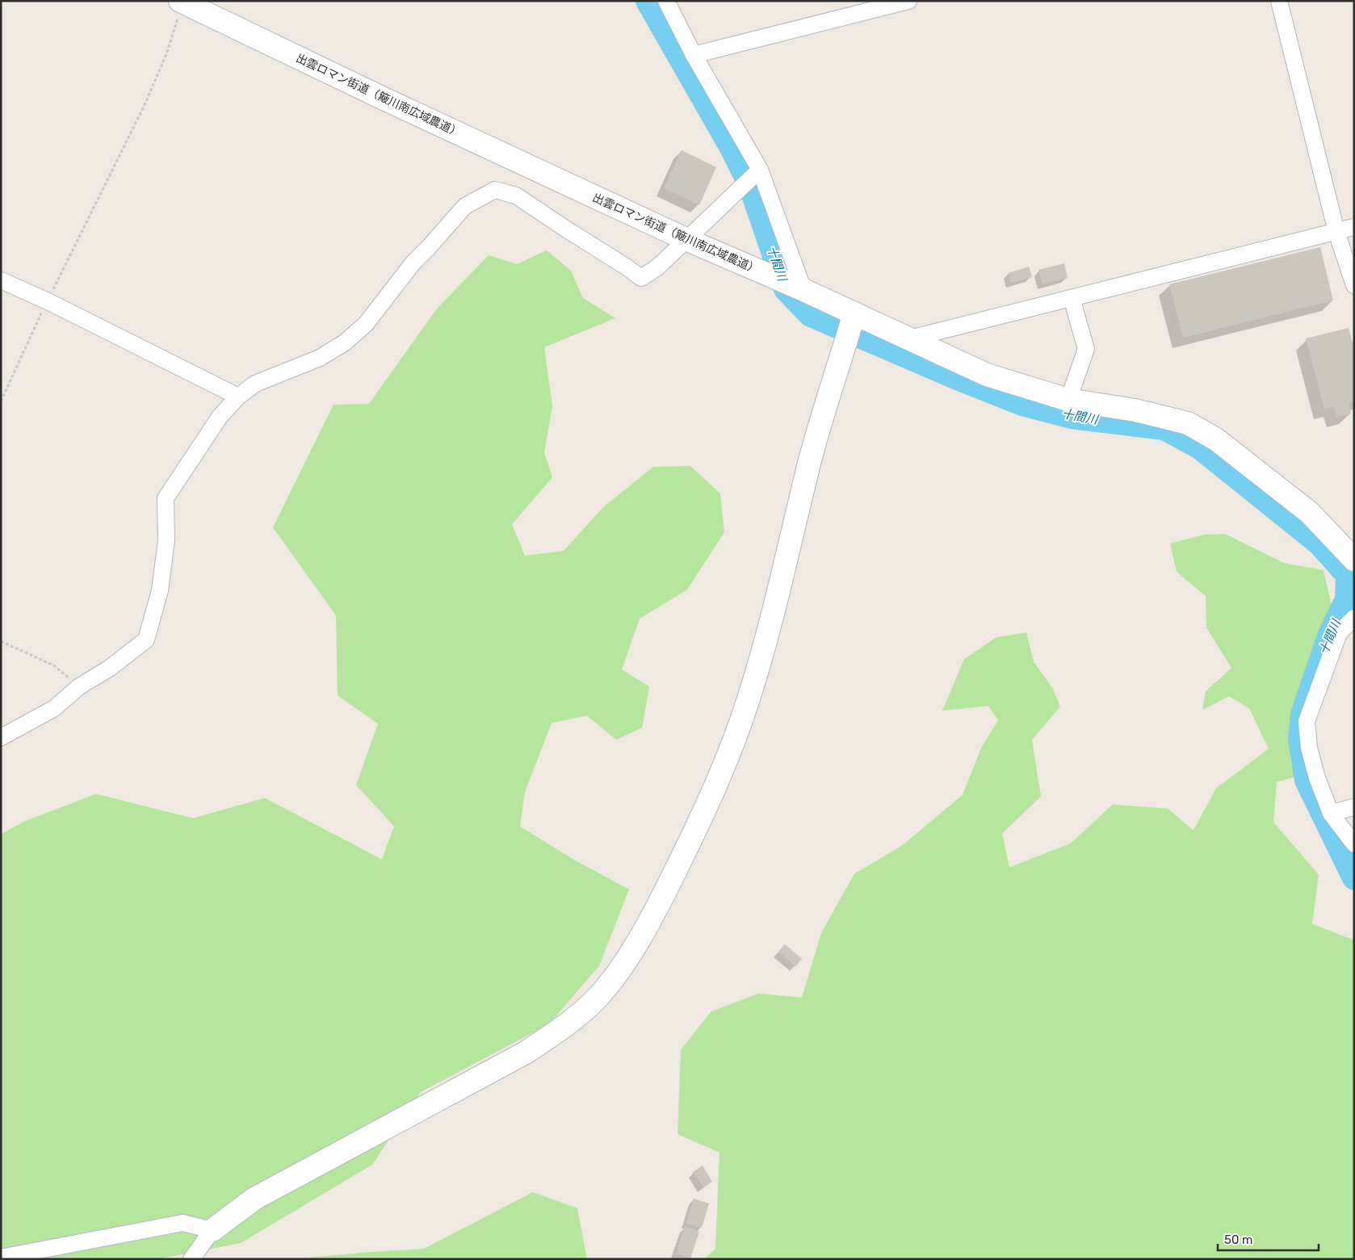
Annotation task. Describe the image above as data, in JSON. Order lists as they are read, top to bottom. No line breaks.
{"streets":{"street":["出雲ロマン街道（簸川南広域農道）"]},"water":["十間川"],"scale_bar":"50 m"}
